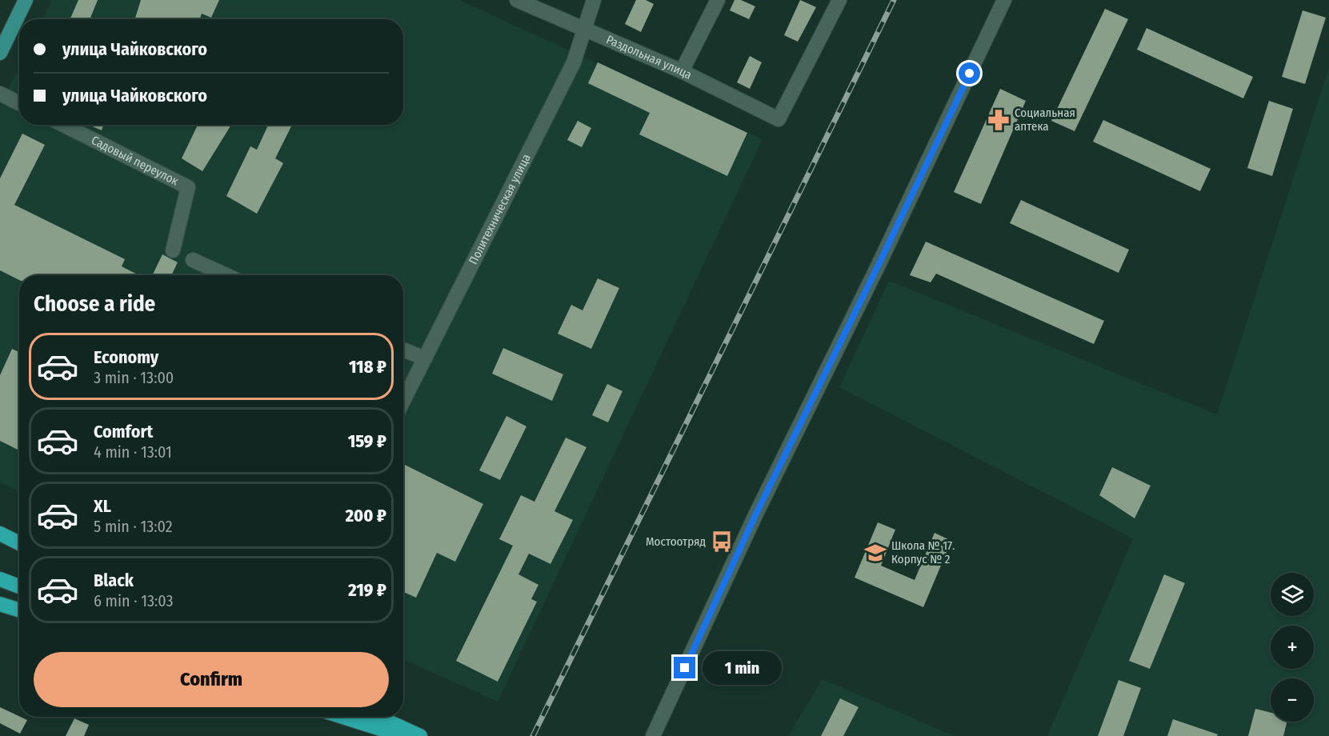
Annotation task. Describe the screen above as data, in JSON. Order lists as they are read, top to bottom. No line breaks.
{"streets":{"street":["Раздольная улица","Садовый переулок","Политехническая улица"]},"crossings":[["Раздольная улица","Политехническая улица"]],"places":{"pharmacy":["Социальная аптека"],"bus stop":["Мостоотряд"],"school or university":["Школа № 17. Корпус № 2"]},"page":{"banner":["улица Чайковского","улица Чайковского"],"heading":"Choose a ride","list":[{"name":"Economy","note":"3 min · 13:00","value":"118 ₽"},{"name":"Comfort","note":"4 min · 13:01","value":"159 ₽"},{"name":"XL","note":"5 min · 13:02","value":"200 ₽"},{"name":"Black","note":"6 min · 13:03","value":"219 ₽"}],"map_buttons":["+","−"],"buttons":"Confirm","bubble":"1 min"}}
